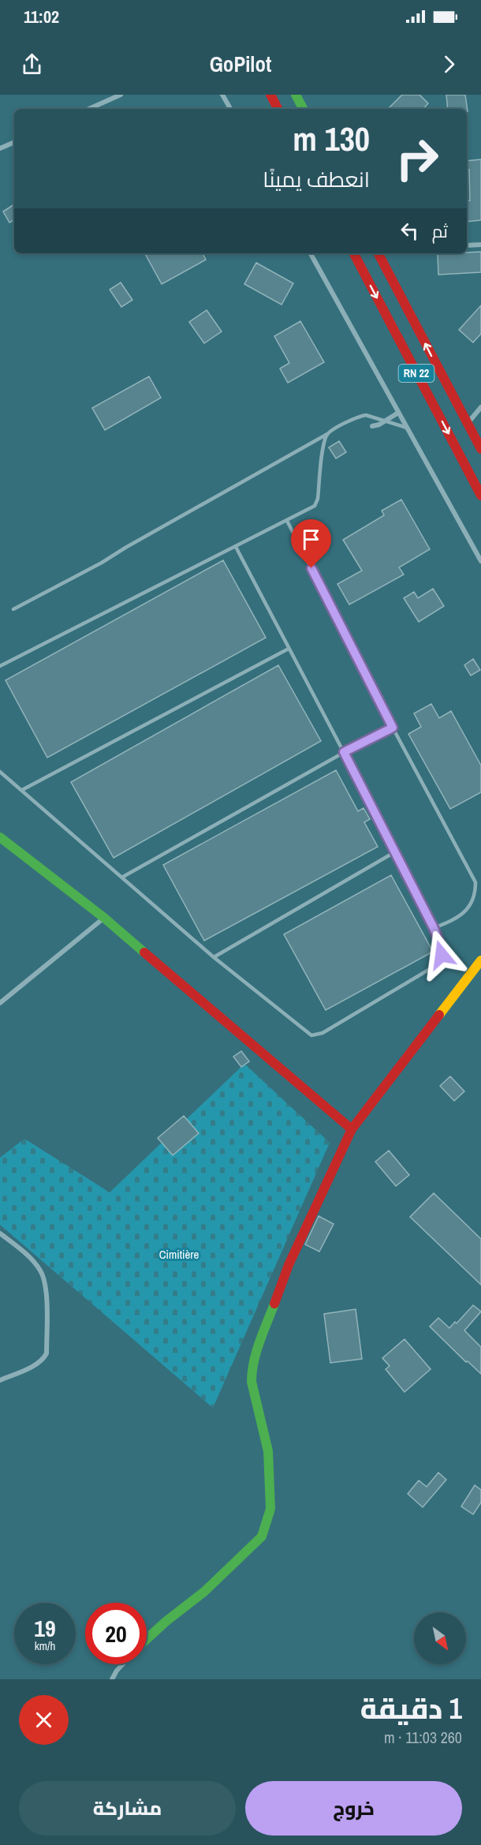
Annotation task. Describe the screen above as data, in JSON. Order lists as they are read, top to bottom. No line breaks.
{"streets":{"main road":["RN 22"]},"parks":["Cimitière"],"north":"bottom right","page":{"status":"11:02","header":"GoPilot","turn":["130 m","انعطف يمينًا"],"then":"ثم","speed":"19 km/h","limit":"20","heading":["1 دقيقة","260 m · 11:03"],"buttons":["خروج","مشاركة"]}}
